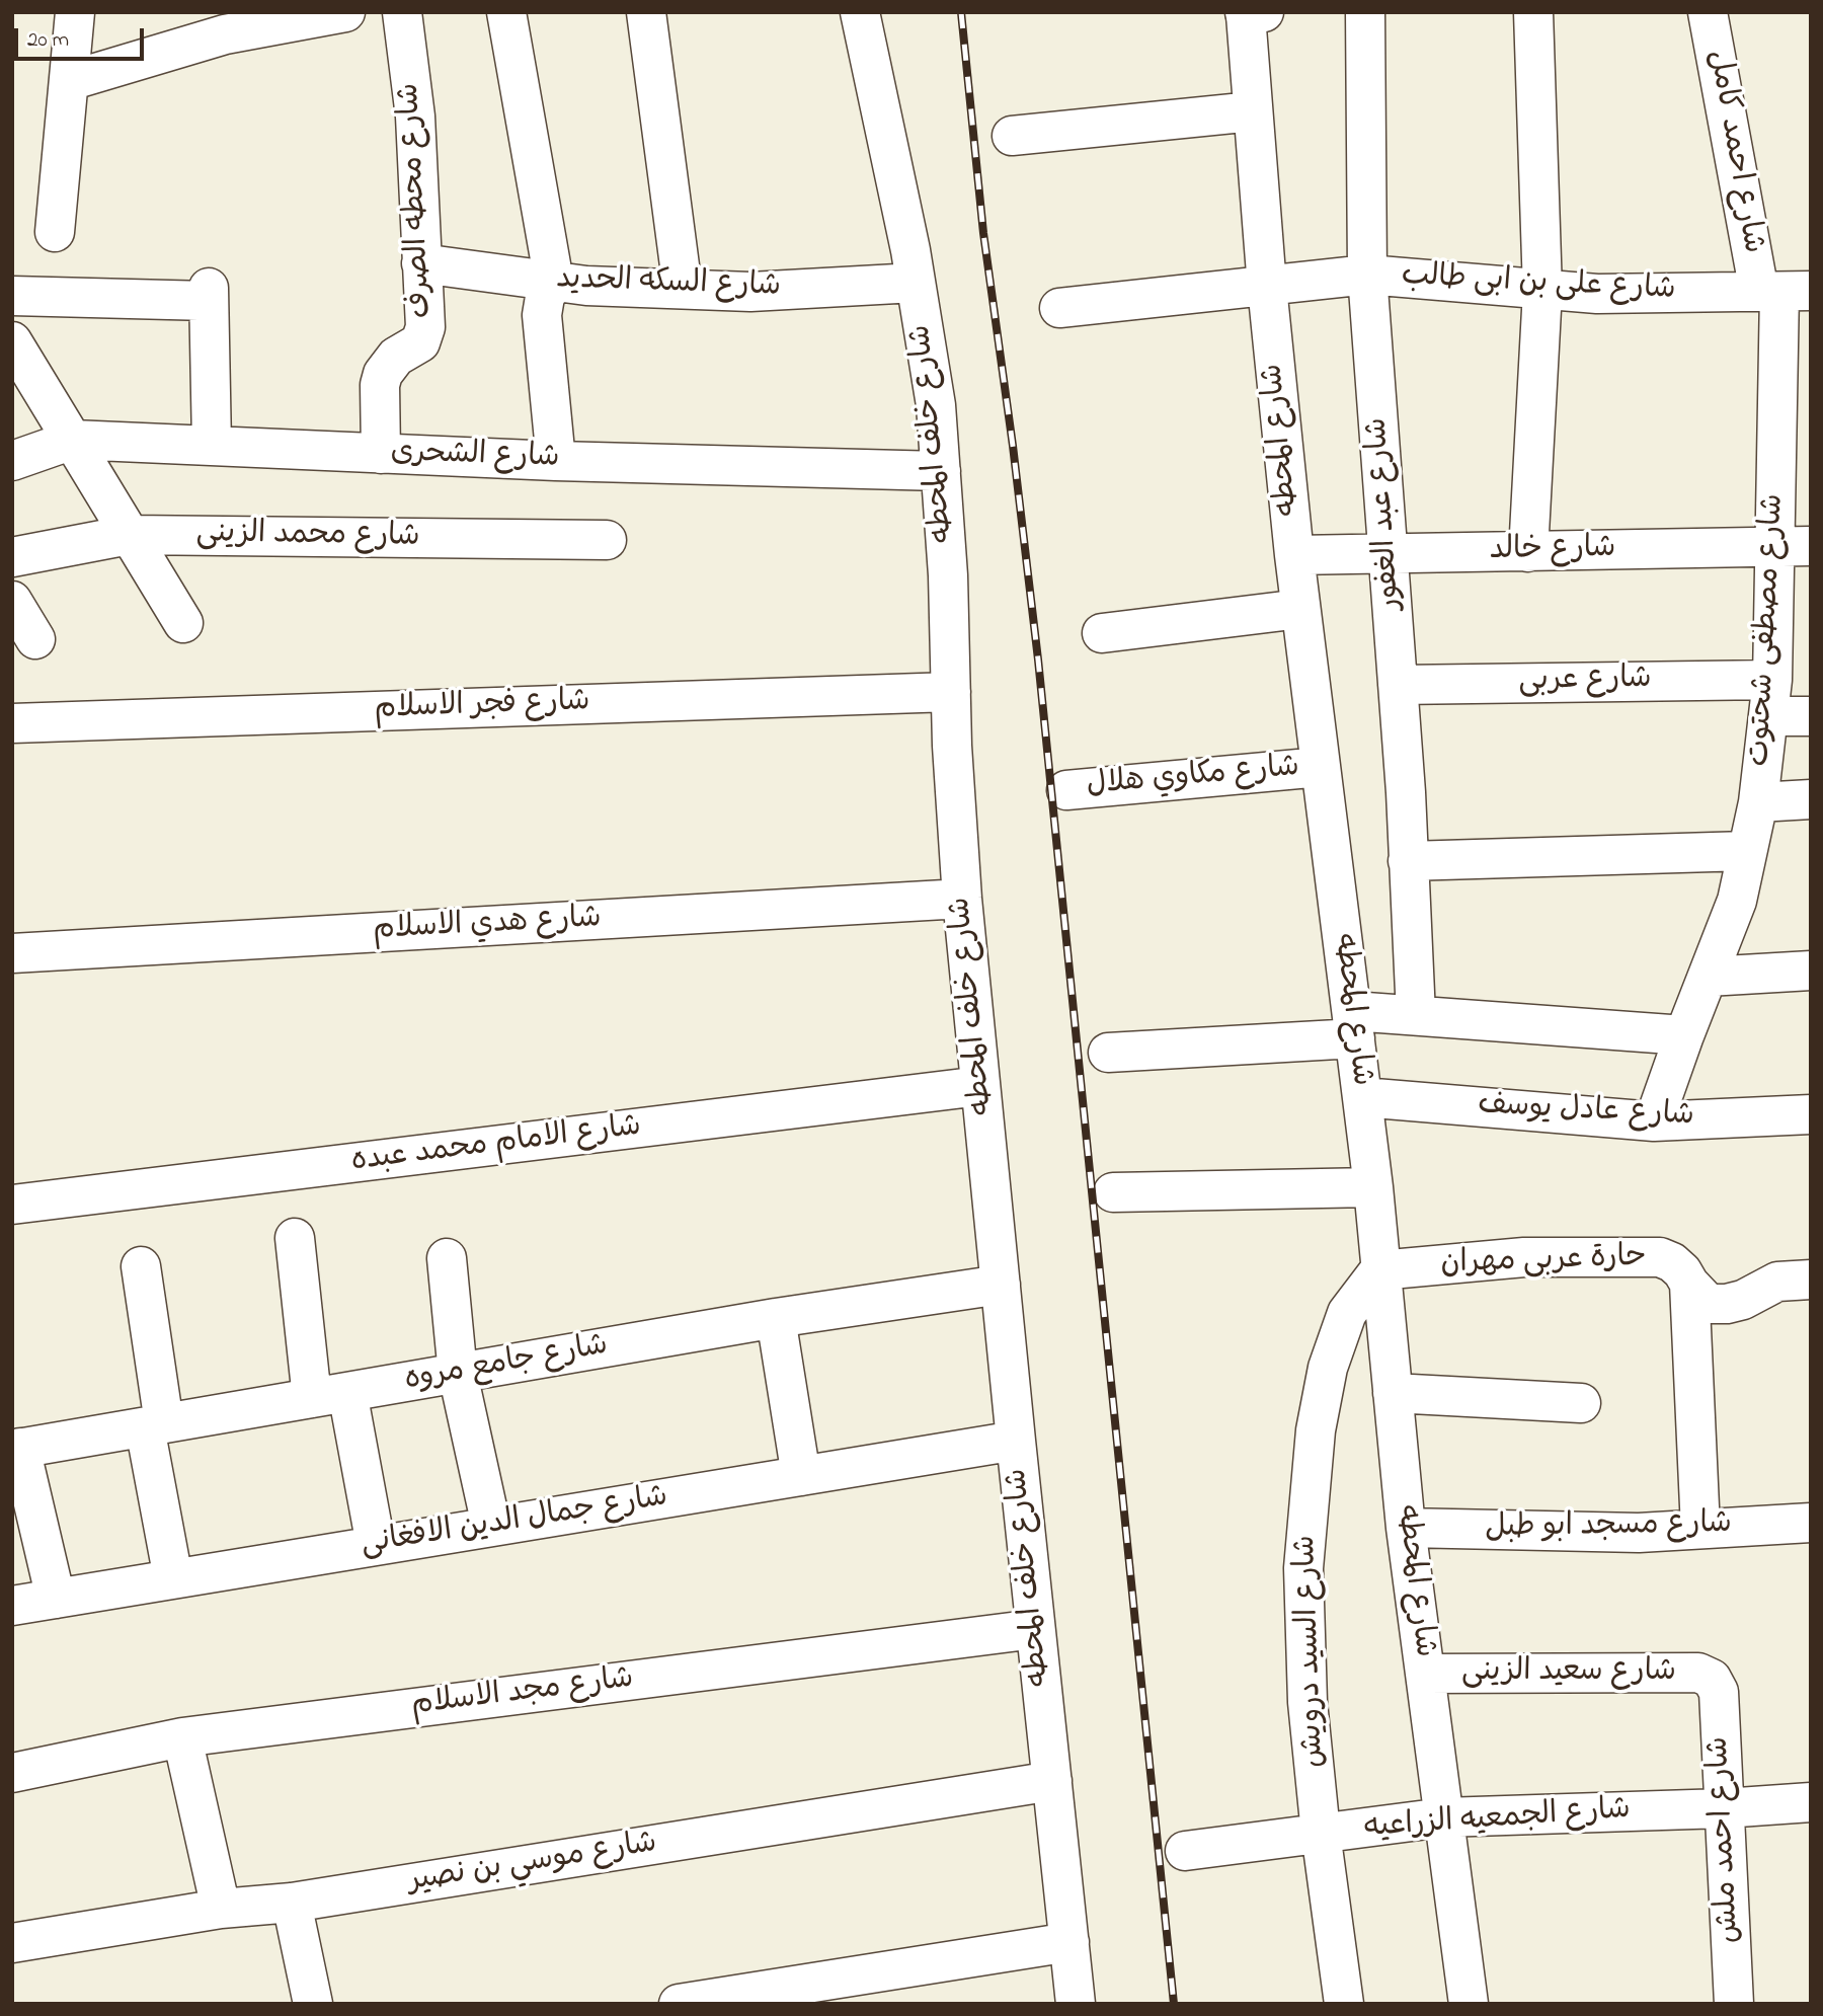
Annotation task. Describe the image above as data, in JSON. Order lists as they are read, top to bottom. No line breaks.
{"streets":{"street":["شارع احمد كامل","شارع محطه الصرف","شارع السكه الحديد","شارع على بن ابى طالب","شارع خلف المحطه","شارع المحطه","شارع الشحرى","شارع عبد الغفور","شارع محمد الزينى","شارع خالد","شارع مصطفى شحتوت","شارع عربى","شارع فجر الاسلام","شارع مكاوي هلال","شارع هدي الاسلام","شارع عادل يوسف","شارع الامام محمد عبده","حارة عربى مهران","شارع جامع مروه","شارع جمال الدين الافغانى","شارع مسجد ابو طبل","شارع السيد درويش","شارع سعيد الزينى","شارع مجد الاسلام","شارع الجمعيه الزراعيه","شارع احمد ملش","شارع موسي بن نصير"]},"crossings":[["شارع احمد كامل","شارع على بن ابى طالب"],["شارع احمد كامل","شارع مصطفى شحتوت"],["شارع محطه الصرف","شارع السكه الحديد"],["شارع محطه الصرف","شارع الشحرى"],["شارع السكه الحديد","شارع خلف المحطه"],["شارع على بن ابى طالب","شارع المحطه"],["شارع على بن ابى طالب","شارع عبد الغفور"],["شارع على بن ابى طالب","شارع مصطفى شحتوت"],["شارع خلف المحطه","شارع الشحرى"],["شارع خلف المحطه","شارع فجر الاسلام"],["شارع خلف المحطه","شارع هدي الاسلام"],["شارع خلف المحطه","شارع الامام محمد عبده"],["شارع خلف المحطه","شارع جامع مروه"],["شارع خلف المحطه","شارع جمال الدين الافغانى"],["شارع خلف المحطه","شارع مجد الاسلام"],["شارع خلف المحطه","شارع موسي بن نصير"],["شارع المحطه","شارع خالد"],["شارع المحطه","شارع مكاوي هلال"],["شارع المحطه","شارع عادل يوسف"],["شارع المحطه","حارة عربى مهران"],["شارع المحطه","شارع مسجد ابو طبل"],["شارع المحطه","شارع السيد درويش"],["شارع المحطه","شارع سعيد الزينى"],["شارع المحطه","شارع الجمعيه الزراعيه"],["شارع عبد الغفور","شارع خالد"],["شارع عبد الغفور","شارع عربى"],["شارع خالد","شارع مصطفى شحتوت"],["شارع مصطفى شحتوت","شارع عربى"],["شارع مصطفى شحتوت","شارع عادل يوسف"],["حارة عربى مهران","شارع السيد درويش"],["شارع السيد درويش","شارع الجمعيه الزراعيه"],["شارع سعيد الزينى","شارع احمد ملش"],["شارع الجمعيه الزراعيه","شارع احمد ملش"]],"scale_bar":"20 m"}
